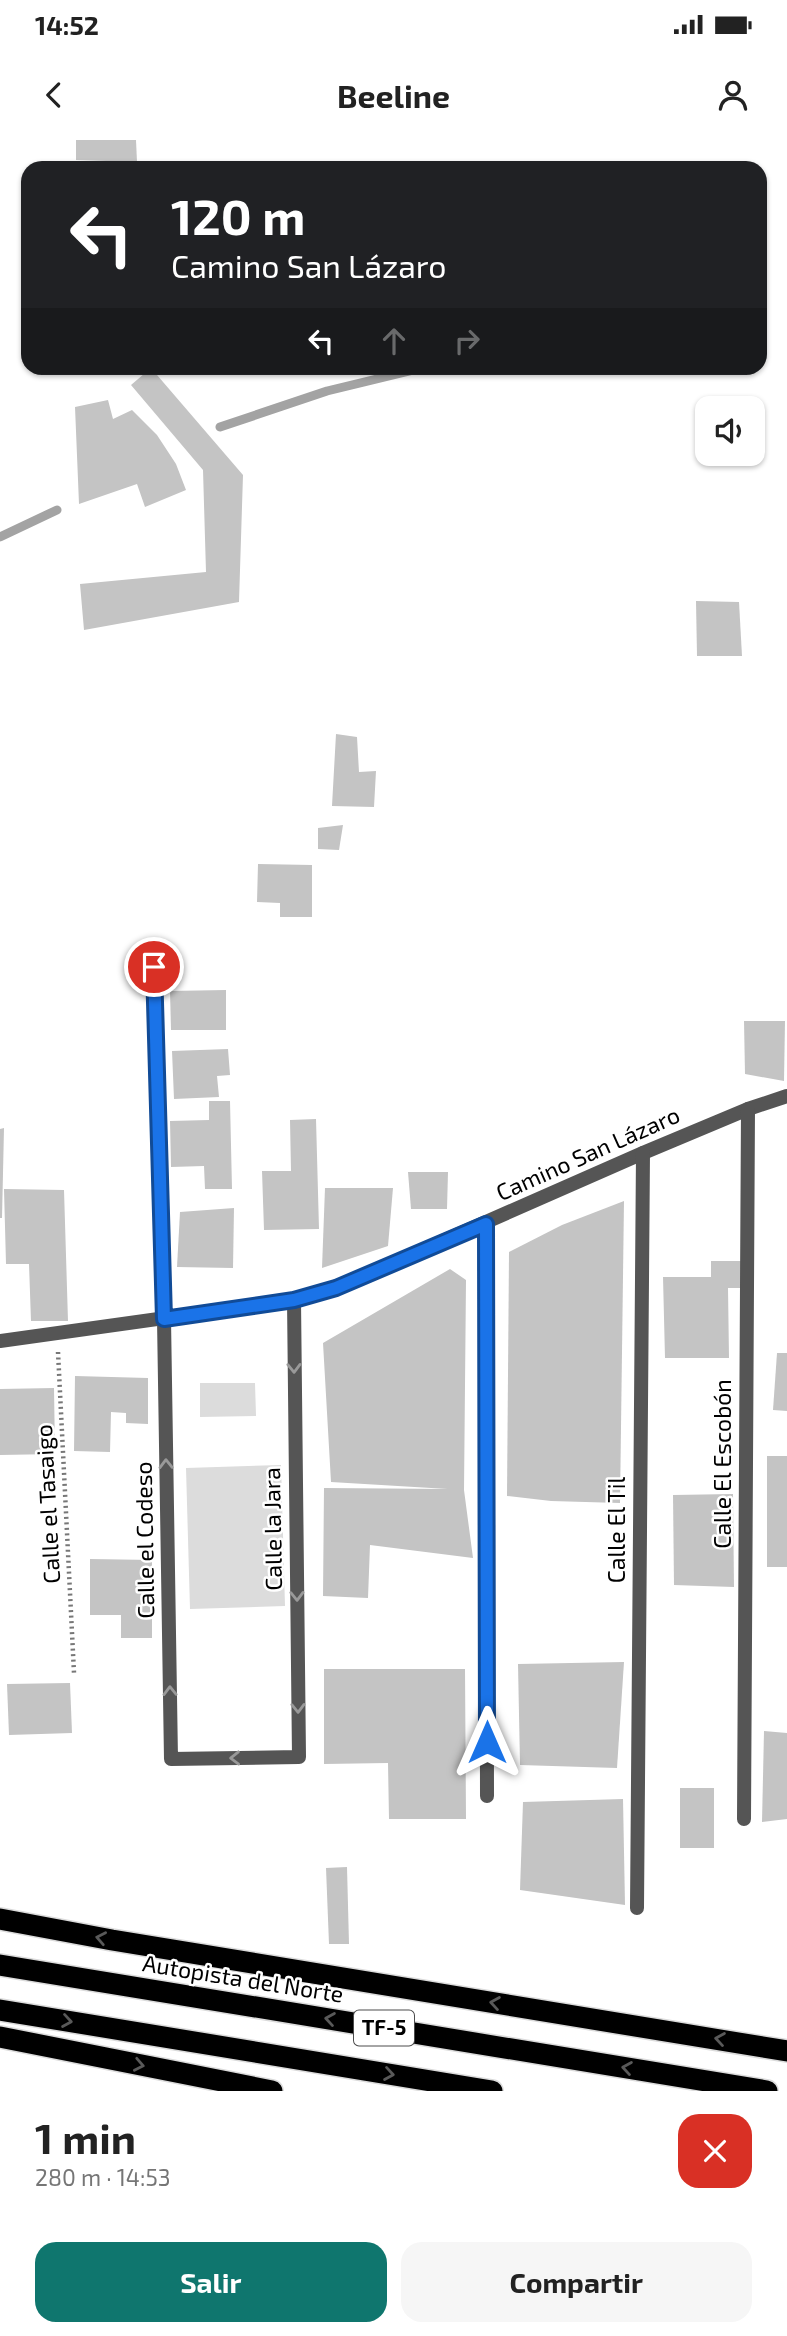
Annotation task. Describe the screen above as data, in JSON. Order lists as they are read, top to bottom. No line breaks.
{"streets":{"highway":["Autopista del Norte","TF-5"],"street":["Camino San Lázaro","Calle El Escobón","Calle la Jara","Calle El Til","Calle el Codeso"],"path":["Calle el Tasaigo"]},"crossings":[["Camino San Lázaro","Calle El Escobón"],["Camino San Lázaro","Calle el Tasaigo"],["Camino San Lázaro","Calle la Jara"],["Camino San Lázaro","Calle El Til"],["Camino San Lázaro","Calle el Codeso"],["Calle la Jara","Calle el Codeso"]],"one_way":["Calle la Jara","Calle el Codeso"],"page":{"status":"14:52","header":"Beeline","turn":["120 m","Camino San Lázaro"],"heading":["1 min","280 m · 14:53"],"buttons":["Salir","Compartir"]}}
